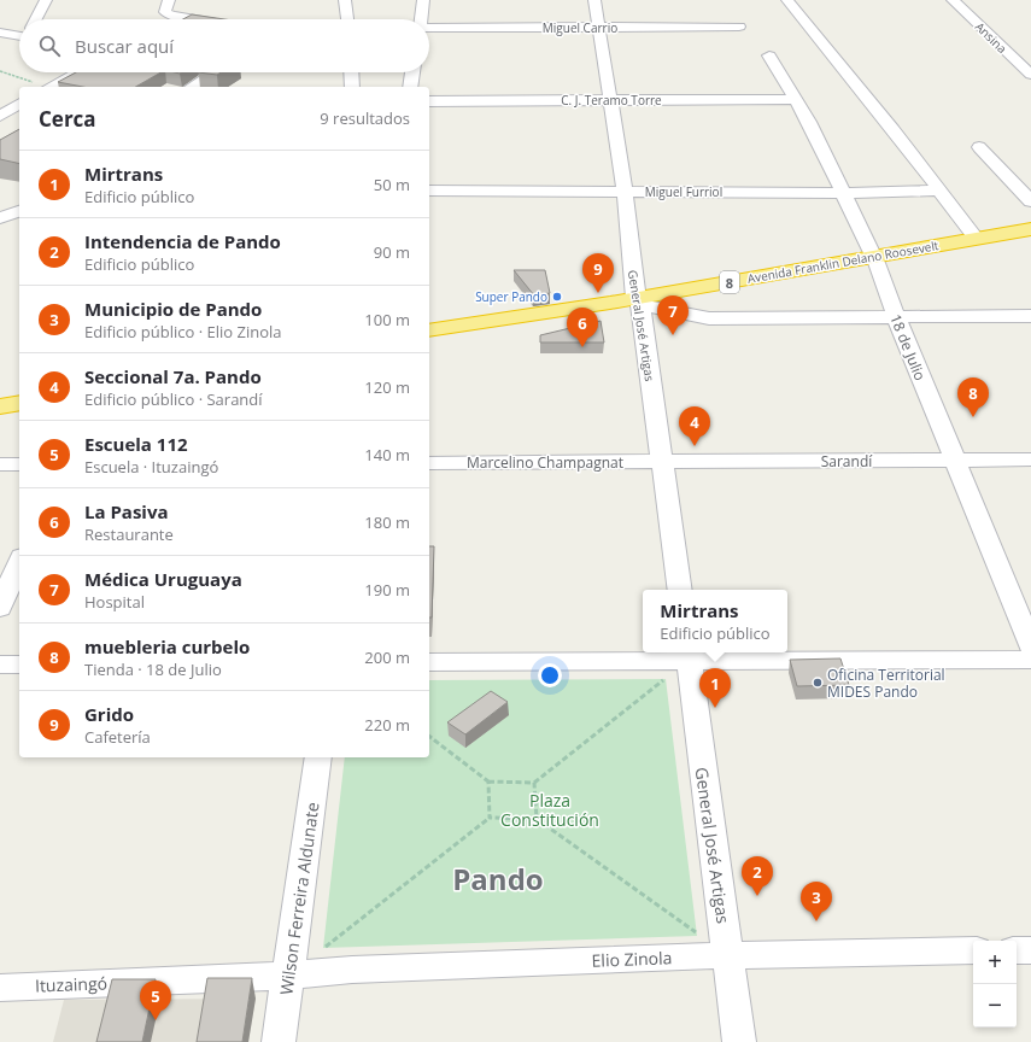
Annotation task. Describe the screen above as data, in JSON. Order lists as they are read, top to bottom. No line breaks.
{"streets":{"highway":["Avenida Franklin Delano Roosevelt","8"],"street":["Miguel Carrio","Ansina","C. J. Teramo Torre","Miguel Furriol","General José Artigas","18 de Julio","Sarandí","Marcelino Champagnat","Wilson Ferreira Aldunate","Elio Zinola","Ituzaingó"]},"crossings":[["Miguel Carrio","General José Artigas"],["C. J. Teramo Torre","General José Artigas"],["C. J. Teramo Torre","18 de Julio"],["Miguel Furriol","General José Artigas"],["Miguel Furriol","18 de Julio"],["Avenida Franklin Delano Roosevelt","General José Artigas"],["Avenida Franklin Delano Roosevelt","18 de Julio"],["General José Artigas","Sarandí"],["General José Artigas","Marcelino Champagnat"],["General José Artigas","Elio Zinola"],["18 de Julio","Sarandí"],["Sarandí","Marcelino Champagnat"],["Wilson Ferreira Aldunate","Elio Zinola"],["Wilson Ferreira Aldunate","Ituzaingó"],["Elio Zinola","Ituzaingó"]],"districts":["Pando"],"parks":["Plaza Constitución"],"places":["Super Pando","Oficina Territorial MIDES Pando"],"page":{"search":"Buscar aquí","heading":["Cerca","9 resultados"],"list":[{"mark":"1","name":"Mirtrans","note":"Edificio público","value":"50 m"},{"mark":"2","name":"Intendencia de Pando","note":"Edificio público","value":"90 m"},{"mark":"3","name":"Municipio de Pando","note":"Edificio público · Elio Zinola","value":"100 m"},{"mark":"4","name":"Seccional 7a. Pando","note":"Edificio público · Sarandí","value":"120 m"},{"mark":"5","name":"Escuela 112","note":"Escuela · Ituzaingó","value":"140 m"},{"mark":"6","name":"La Pasiva","note":"Restaurante","value":"180 m"},{"mark":"7","name":"Médica Uruguaya","note":"Hospital","value":"190 m"},{"mark":"8","name":"muebleria curbelo","note":"Tienda · 18 de Julio","value":"200 m"},{"mark":"9","name":"Grido","note":"Cafetería","value":"220 m"}],"pins":["9","7","6","8","4","1","2","3","5"],"popup":["Mirtrans","Edificio público"],"map_buttons":["+","−"]}}
